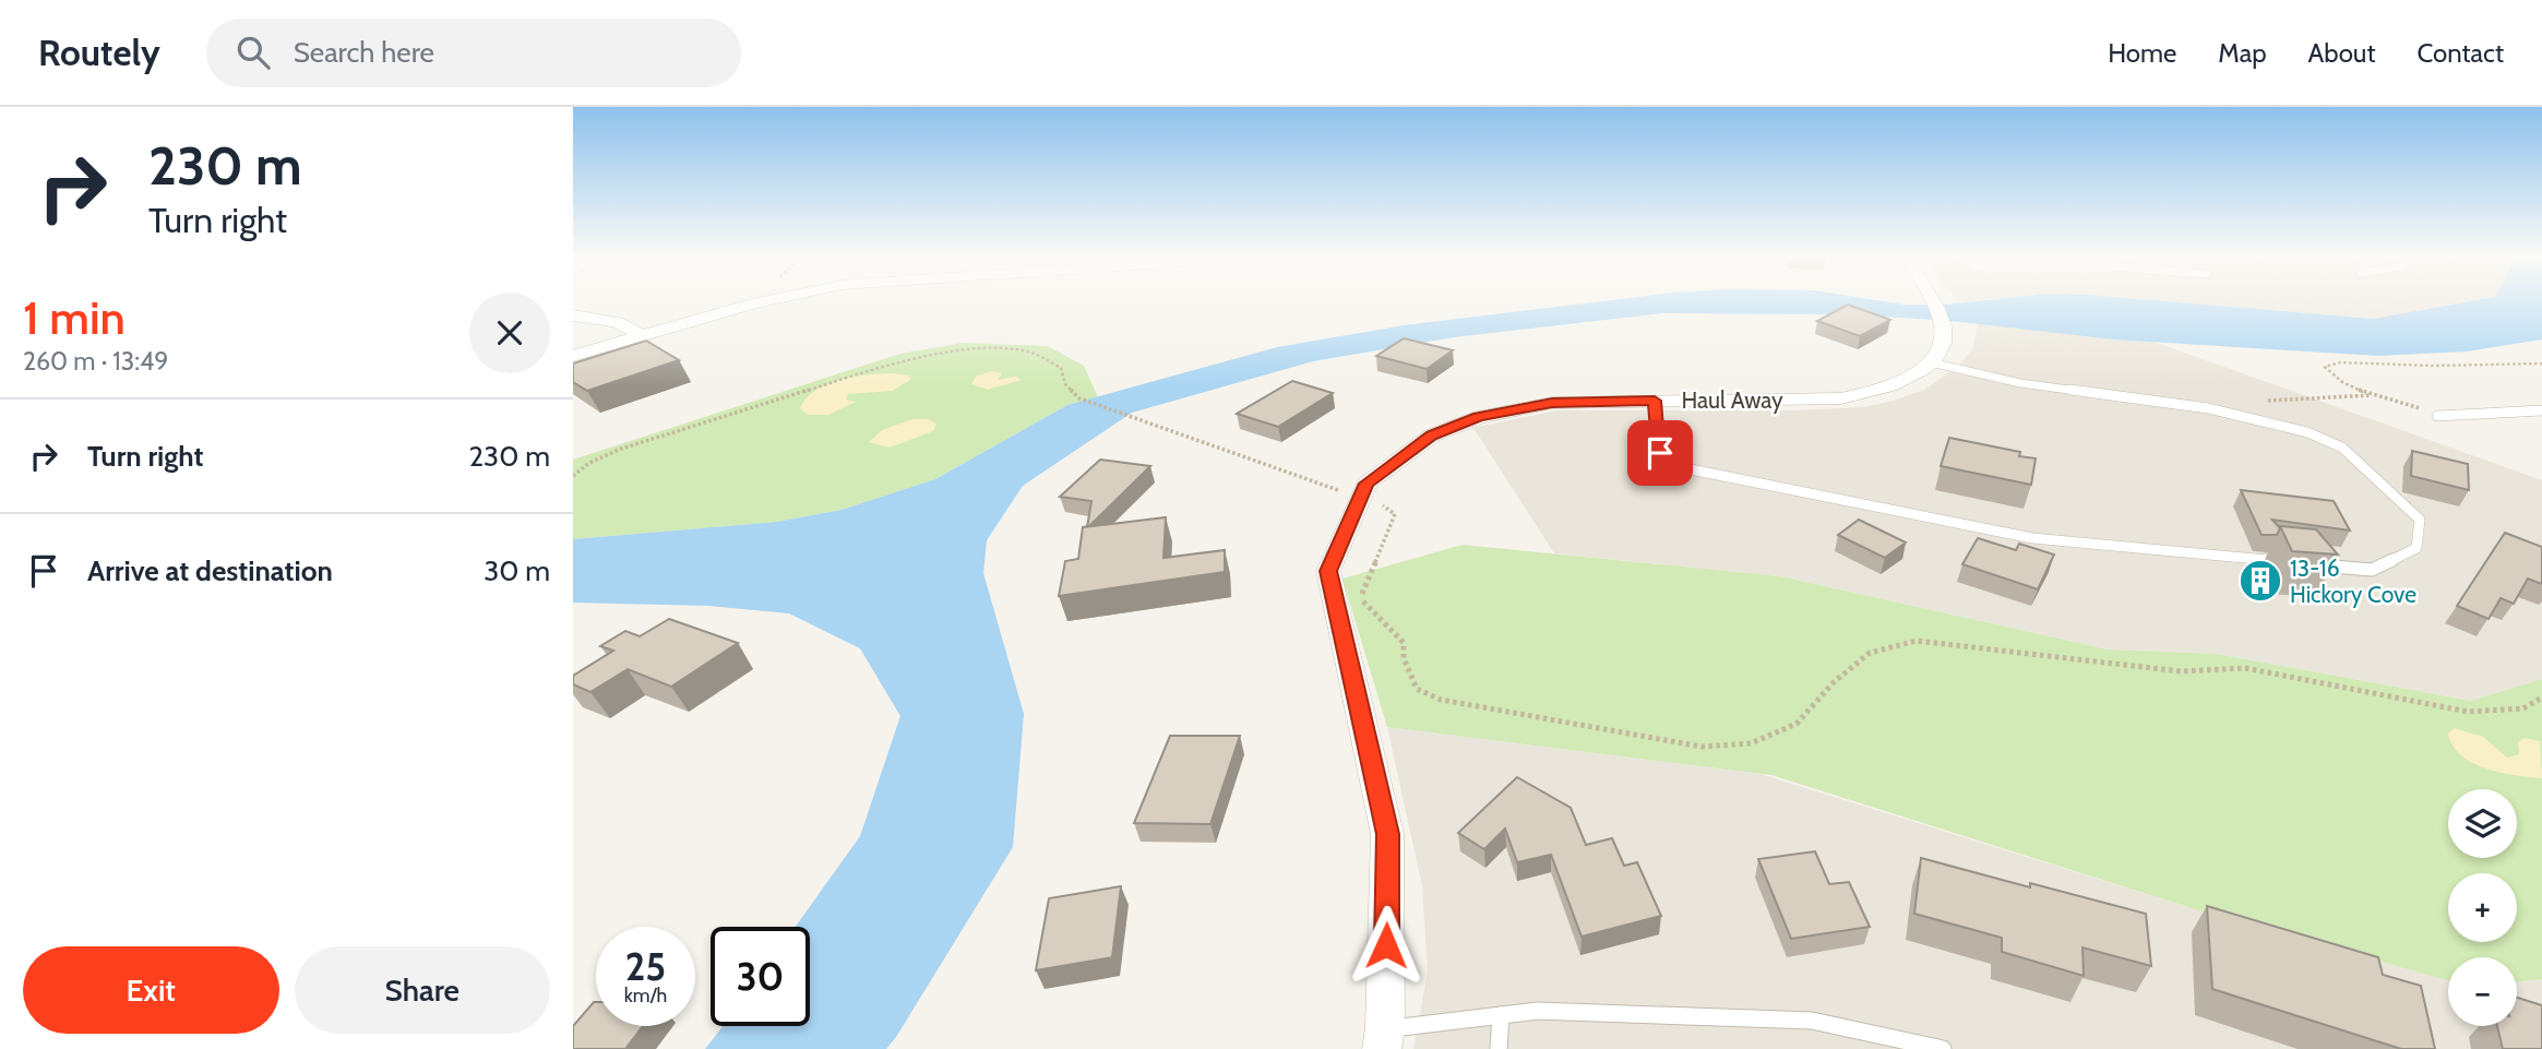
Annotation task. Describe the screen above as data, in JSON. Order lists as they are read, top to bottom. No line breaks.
{"streets":{"street":["Haul Away"]},"places":{"building":["13-16 Hickory Cove"]},"page":{"header":"Routely","search":"Search here","nav":["Home","Map","About","Contact"],"turn":["230 m","Turn right"],"heading":["1 min","260 m · 13:49"],"list":[{"name":"Turn right","value":"230 m"},{"name":"Arrive at destination","value":"30 m"}],"map_buttons":["+","−"],"speed":"25 km/h","limit":"30","buttons":["Exit","Share"]}}
